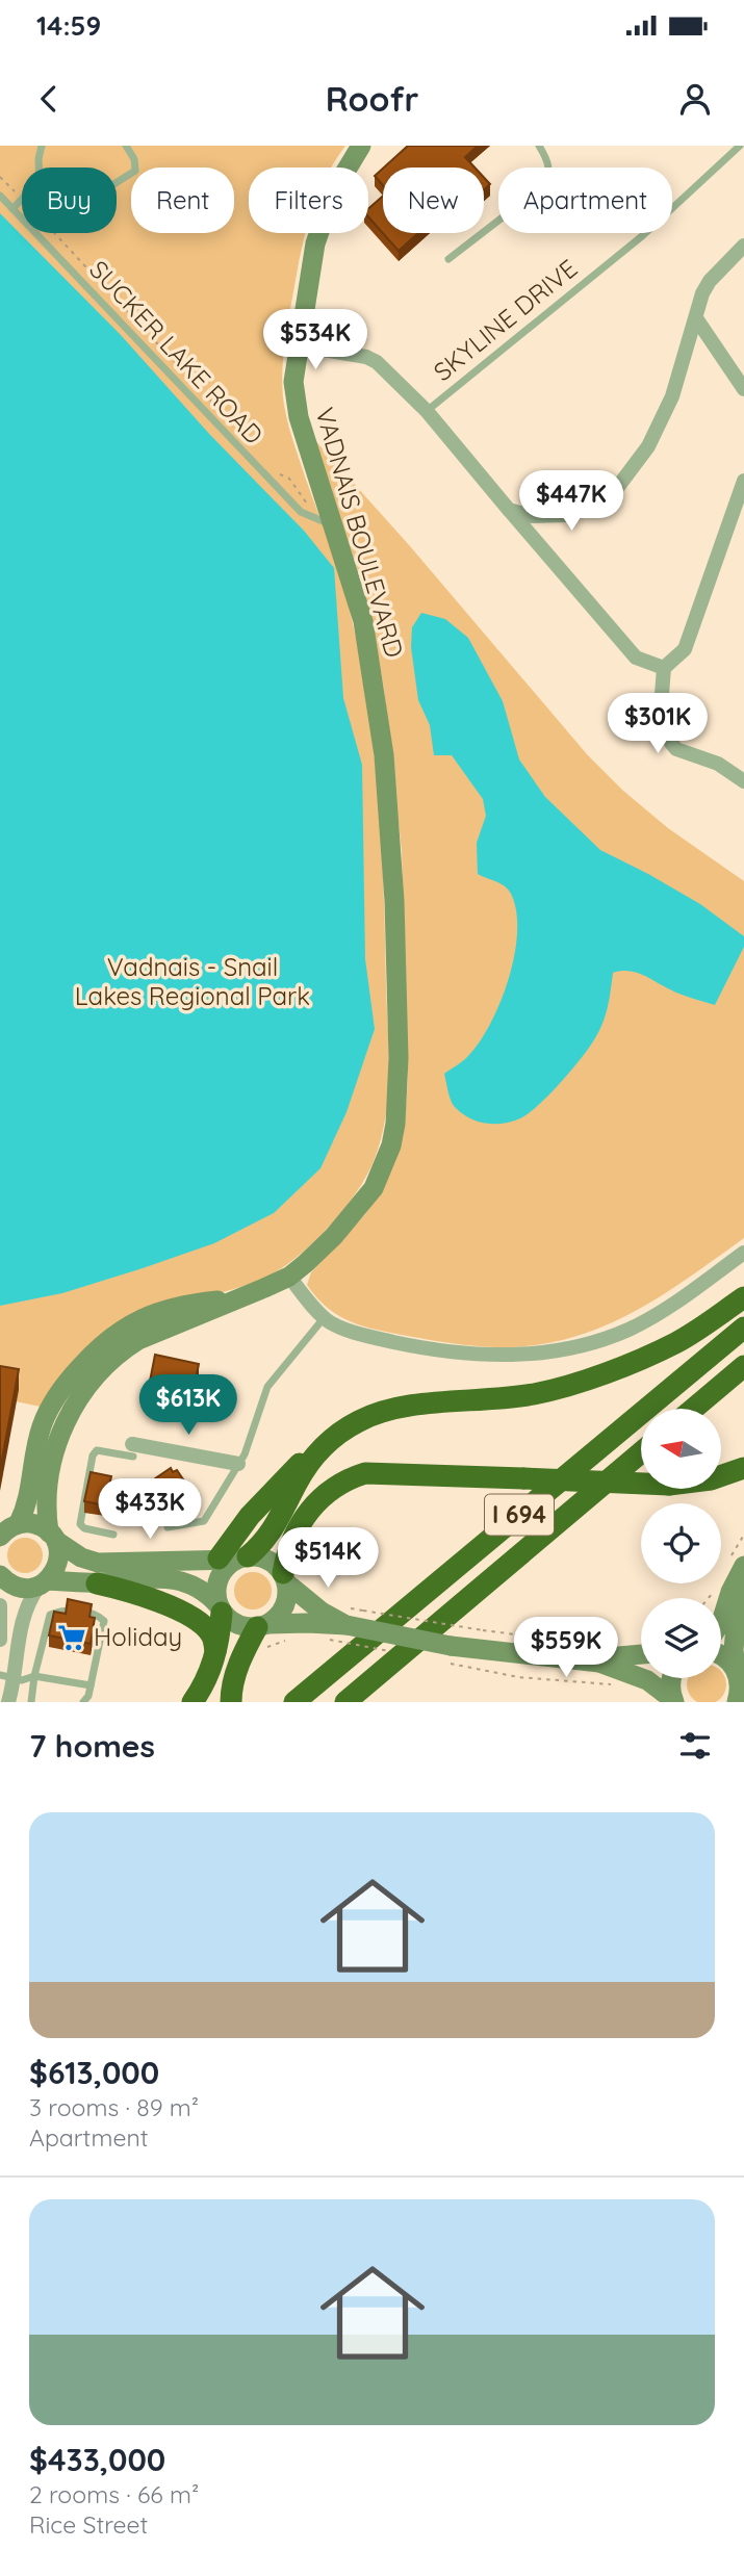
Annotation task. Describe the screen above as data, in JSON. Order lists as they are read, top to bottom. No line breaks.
{"streets":{"highway":["I 694"],"street":["VADNAIS BOULEVARD"],"lane":["SKYLINE DRIVE","SUCKER LAKE ROAD"]},"crossings":[["SUCKER LAKE ROAD","VADNAIS BOULEVARD"]],"parks":["Vadnais - Snail Lakes Regional Park"],"places":{"supermarket":["Holiday"]},"north":"left","page":{"status":"14:59","header":"Roofr","chip":["Buy","Rent","Filters","New","Apartment"],"price":["$534K","$447K","$301K","$613K","$433K","$514K","$559K"],"heading":"7 homes","list":[{"name":"$613,000","note":"3 rooms · 89 m² · Apartment"},{"name":"$433,000","note":"2 rooms · 66 m² · Rice Street"}]}}
